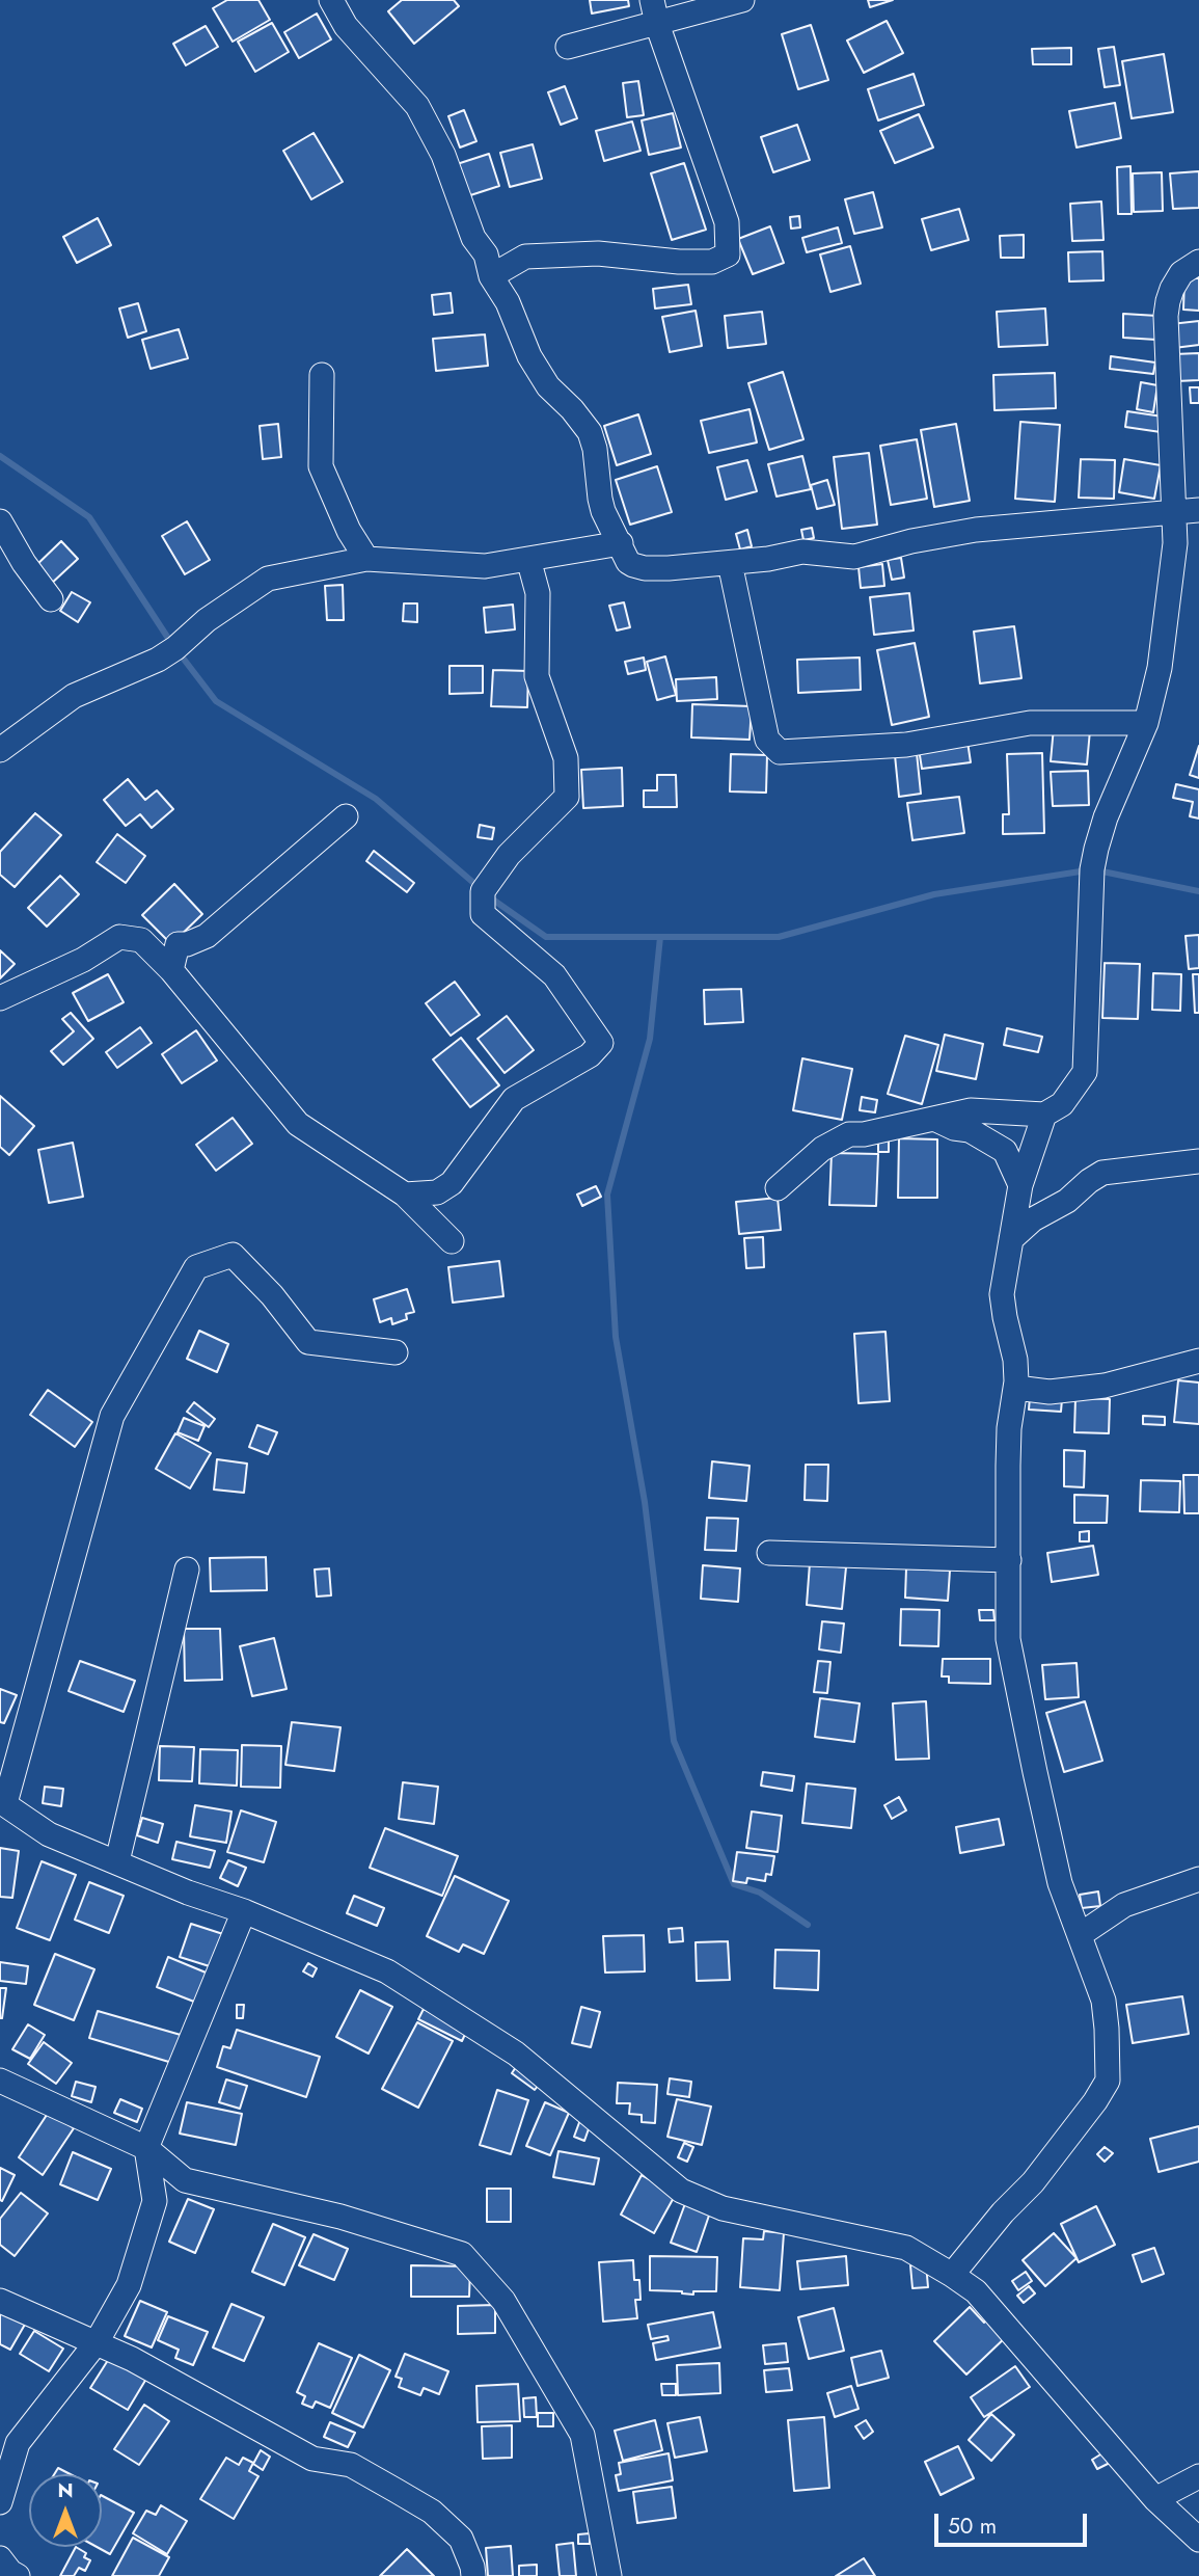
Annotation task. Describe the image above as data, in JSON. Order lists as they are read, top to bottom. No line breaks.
{"scale_bar":"50 m","north":"top"}
